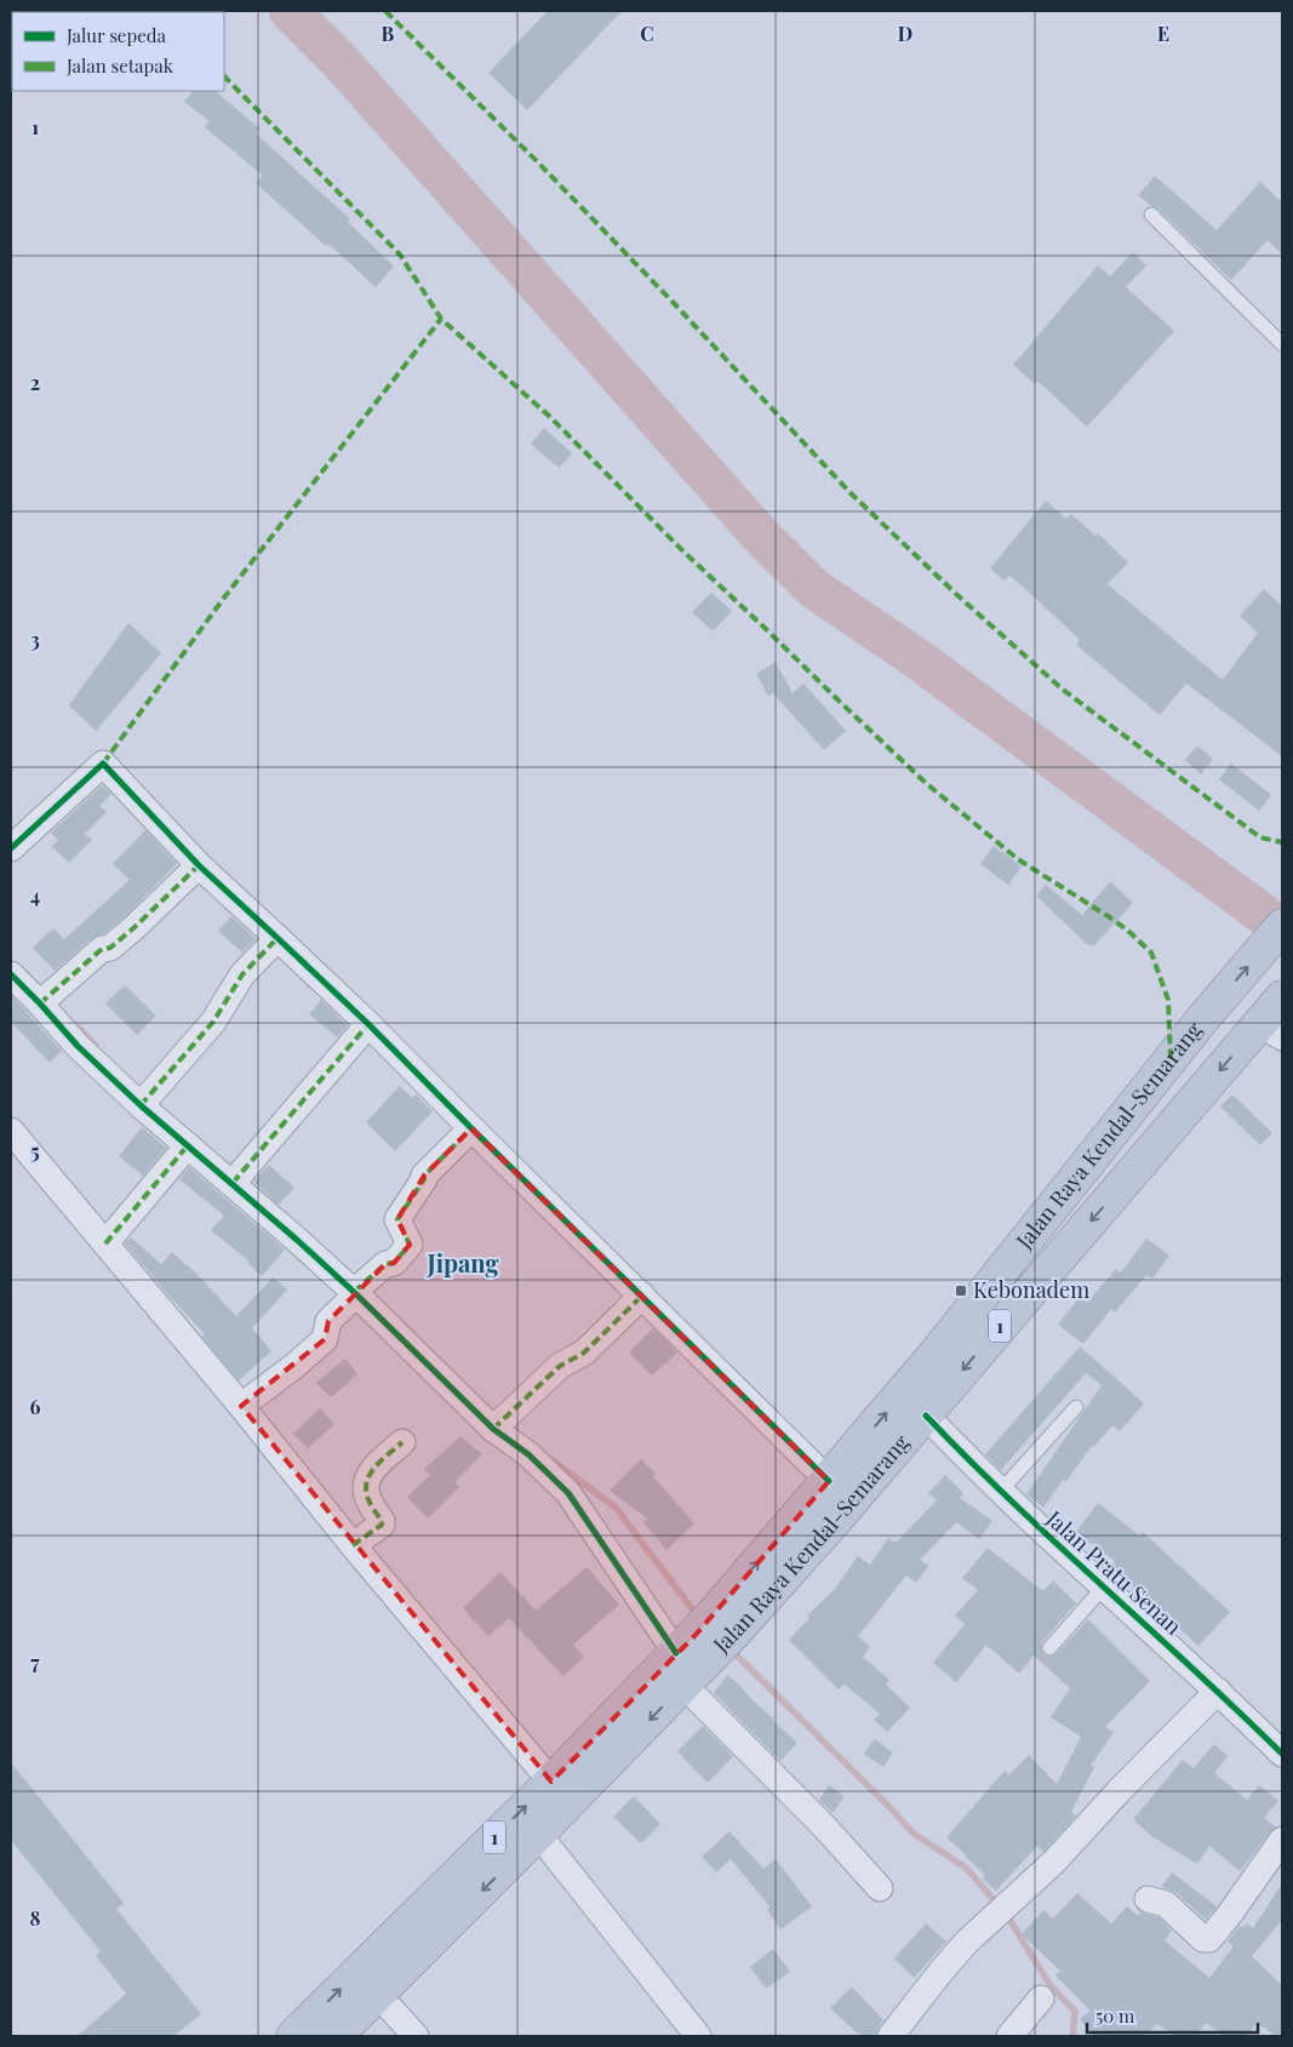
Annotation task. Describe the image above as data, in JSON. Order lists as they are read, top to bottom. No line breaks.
{"streets":{"highway":["Jalan Raya Kendal-Semarang","1"],"street":["Jalan Pratu Senan"]},"crossings":[["Jalan Raya Kendal-Semarang","Jalan Pratu Senan"]],"districts":["Jipang"],"places":{"transit":["Kebonadem"]},"legend":["Jalur sepeda","Jalan setapak"],"scale_bar":"50 m","grid":{"columns":["B","C","D","E"],"rows":["1","2","3","4","5","6","7","8"]}}
